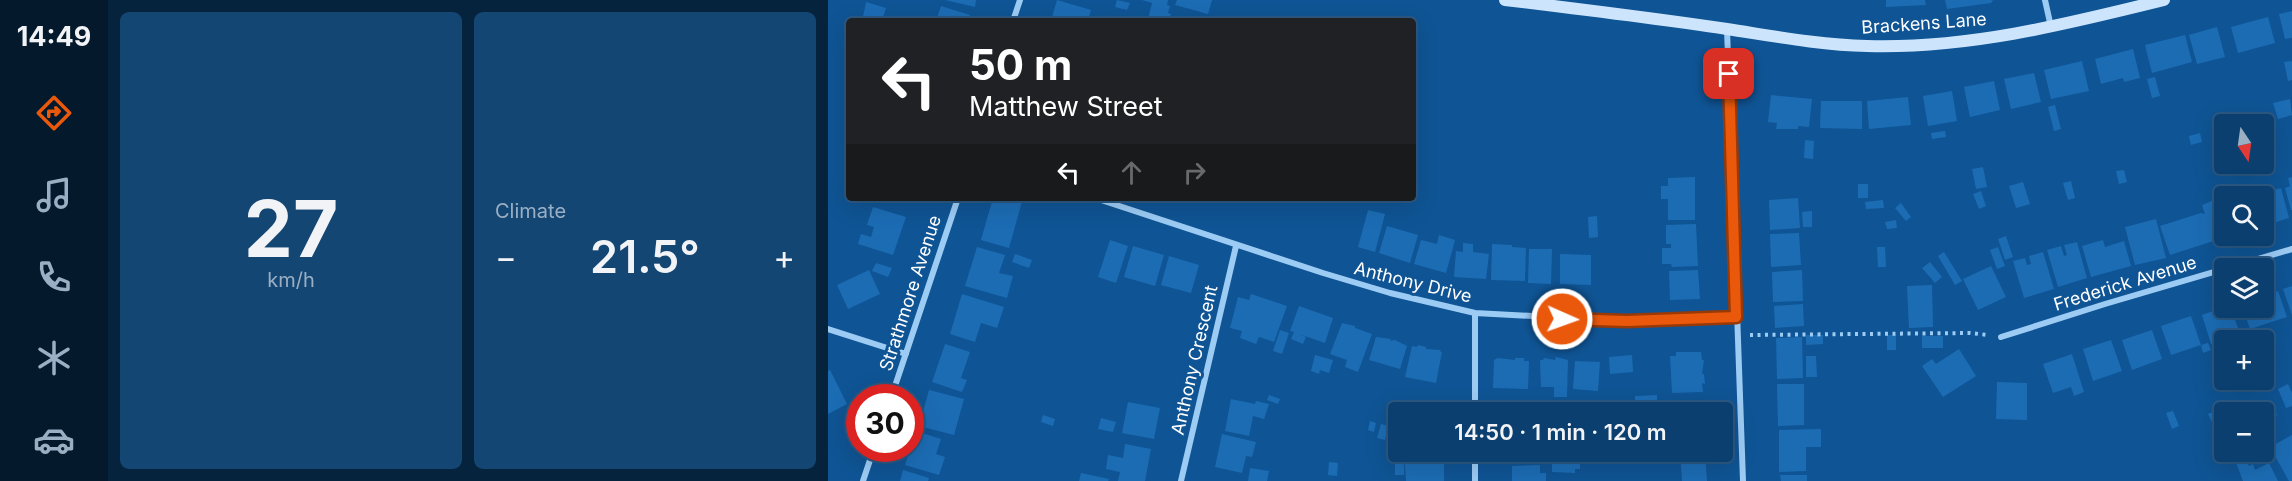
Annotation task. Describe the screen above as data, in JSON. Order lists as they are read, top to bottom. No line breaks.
{"streets":{"street":["Brackens Lane","Anthony Drive","Frederick Avenue","Strathmore Avenue","Anthony Crescent"]},"crossings":[["Anthony Drive","Anthony Crescent"]],"north":"bottom","page":{"tabs":"14:49","tile":[["27","km/h"],"Climate"],"turn":["50 m","Matthew Street"],"map_buttons":["+","−"],"heat":["−","21.5°","+"],"limit":"30","trip":"14:50 · 1 min · 120 m"}}
